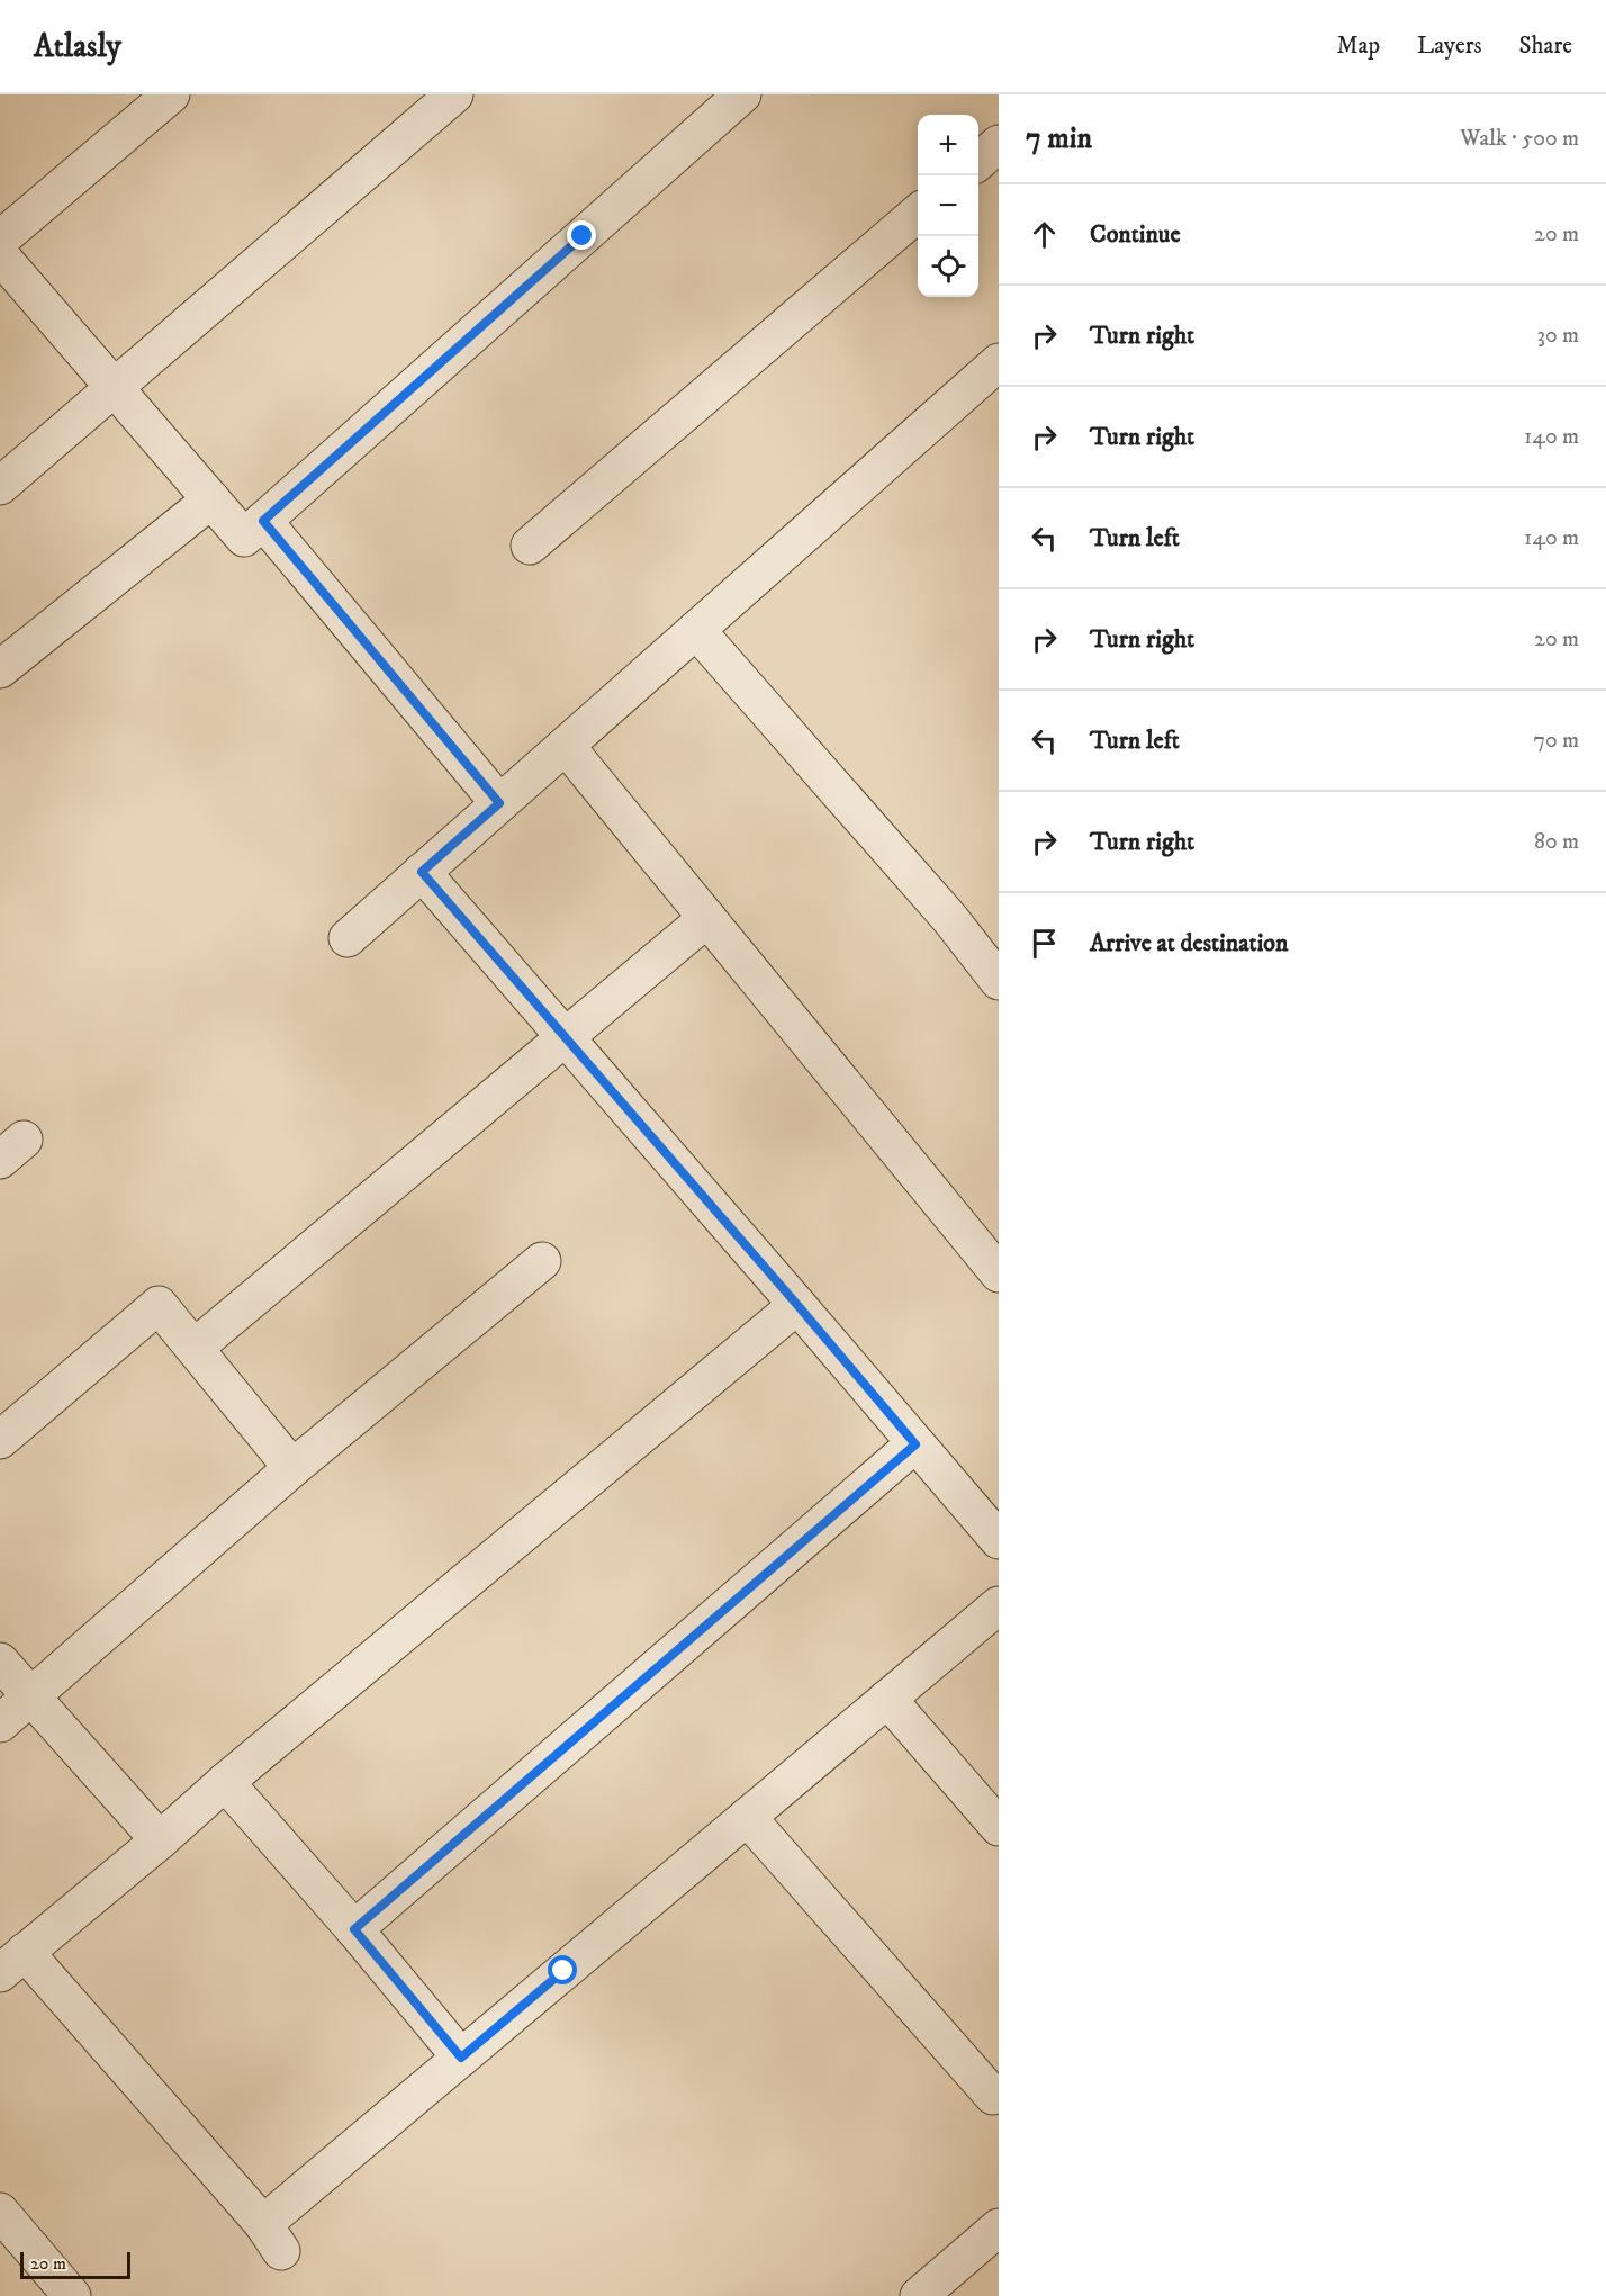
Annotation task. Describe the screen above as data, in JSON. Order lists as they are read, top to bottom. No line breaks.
{"scale_bar":"20 m","page":{"header":"Atlasly","nav":["Map","Layers","Share"],"heading":["7 min","Walk · 500 m"],"map_buttons":["+","−"],"list":[["Continue","20 m"],["Turn right","30 m"],["Turn right","140 m"],["Turn left","140 m"],["Turn right","20 m"],["Turn left","70 m"],["Turn right","80 m"],"Arrive at destination"],"scale":"20 m"}}
